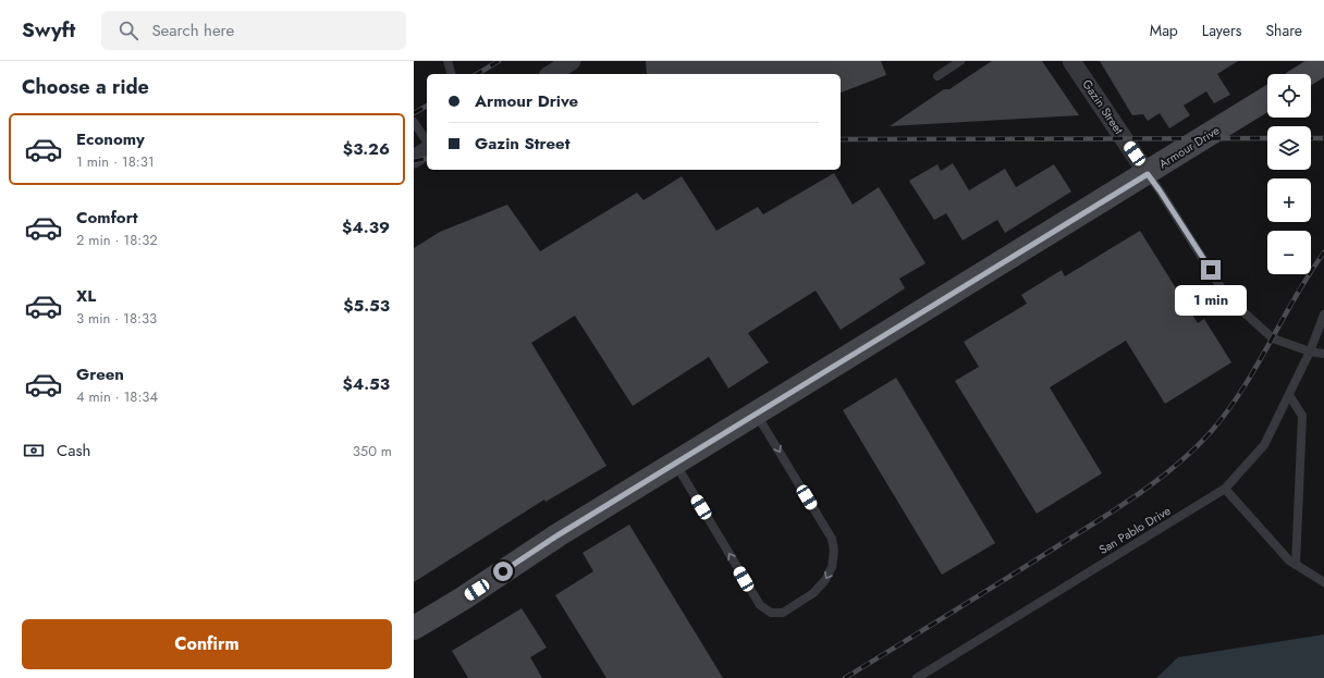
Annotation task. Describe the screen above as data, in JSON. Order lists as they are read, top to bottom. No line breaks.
{"streets":{"street":["Gazin Street","Armour Drive"],"lane":["San Pablo Drive"]},"crossings":[["Gazin Street","Armour Drive"],["Gazin Street","San Pablo Drive"]],"page":{"header":"Swyft","search":"Search here","nav":["Map","Layers","Share"],"heading":"Choose a ride","map_buttons":["+","−"],"banner":["Armour Drive","Gazin Street"],"list":[{"name":"Economy","note":"1 min · 18:31","value":"$3.26"},{"name":"Comfort","note":"2 min · 18:32","value":"$4.39"},{"name":"XL","note":"3 min · 18:33","value":"$5.53"},{"name":"Green","note":"4 min · 18:34","value":"$4.53"}],"bubble":"1 min","pay":["Cash","350 m"],"buttons":"Confirm"}}
